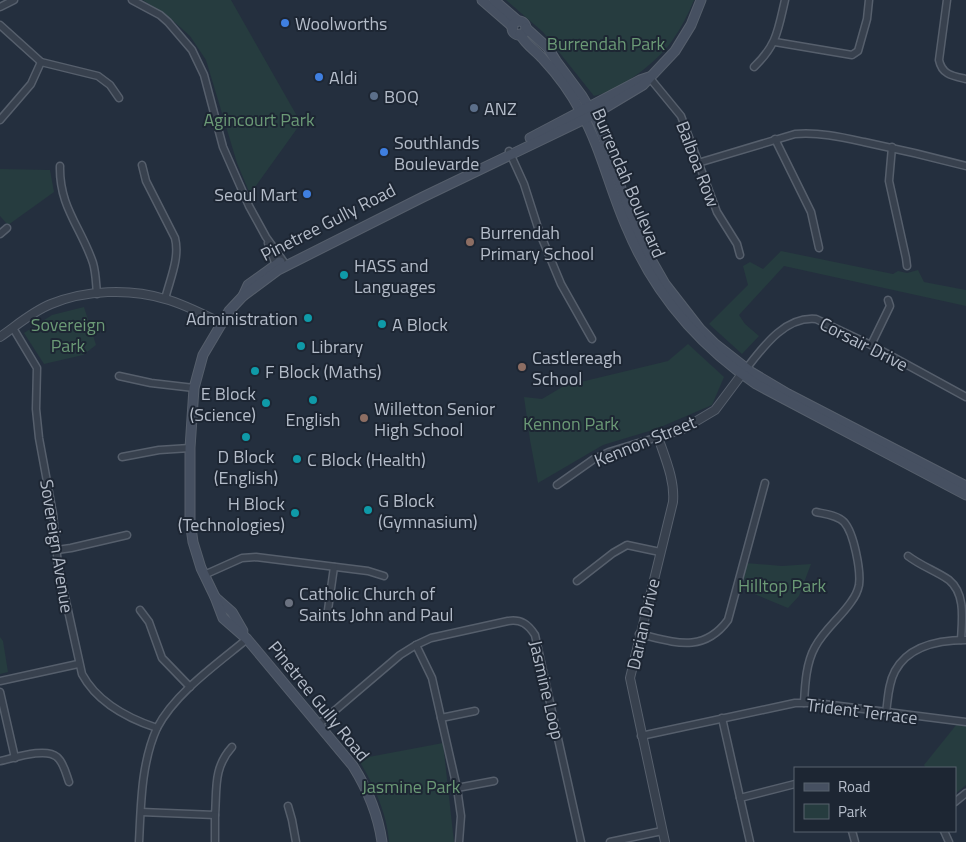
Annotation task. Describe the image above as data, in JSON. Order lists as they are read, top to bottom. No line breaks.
{"streets":{"main road":["Burrendah Boulevard","Pinetree Gully Road"],"street":["Balboa Row","Corsair Drive","Kennon Street","Sovereign Avenue","Darian Drive","Jasmine Loop","Trident Terrace"]},"crossings":[["Balboa Row","Pinetree Gully Road"],["Burrendah Boulevard","Pinetree Gully Road"],["Burrendah Boulevard","Corsair Drive"],["Burrendah Boulevard","Kennon Street"],["Pinetree Gully Road","Jasmine Loop"],["Corsair Drive","Kennon Street"],["Kennon Street","Darian Drive"],["Darian Drive","Trident Terrace"]],"parks":["Burrendah Park","Agincourt Park","Sovereign Park","Kennon Park","Hilltop Park","Jasmine Park"],"places":["Woolworths","Aldi","BOQ","ANZ","Southlands Boulevarde","Seoul Mart","Burrendah Primary School","HASS and Languages","Administration","A Block","Library","Castlereagh School","F Block (Maths)","English","E Block (Science)","Willetton Senior High School","D Block (English)","C Block (Health)","G Block (Gymnasium)","H Block (Technologies)","Catholic Church of Saints John and Paul"],"legend":["Road","Park"]}
